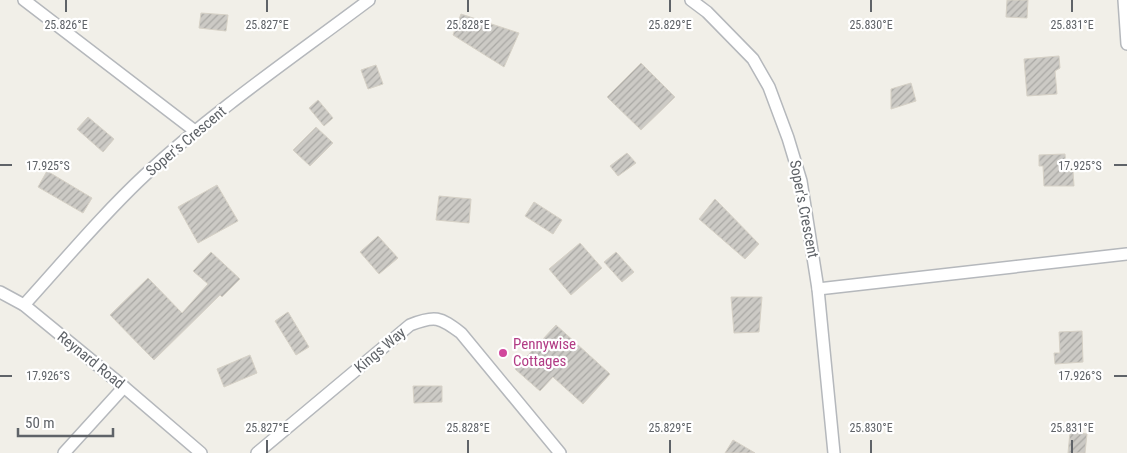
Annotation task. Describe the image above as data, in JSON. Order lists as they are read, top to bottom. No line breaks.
{"streets":{"street":["Soper's Crescent","Kings Way","Reynard Road"]},"crossings":[["Soper's Crescent","Reynard Road"]],"places":["Pennywise Cottages"],"scale_bar":"50 m","coordinates":["25.826°E","25.827°E","25.828°E","25.829°E","25.830°E","25.831°E","17.925°S","17.926°S"]}
